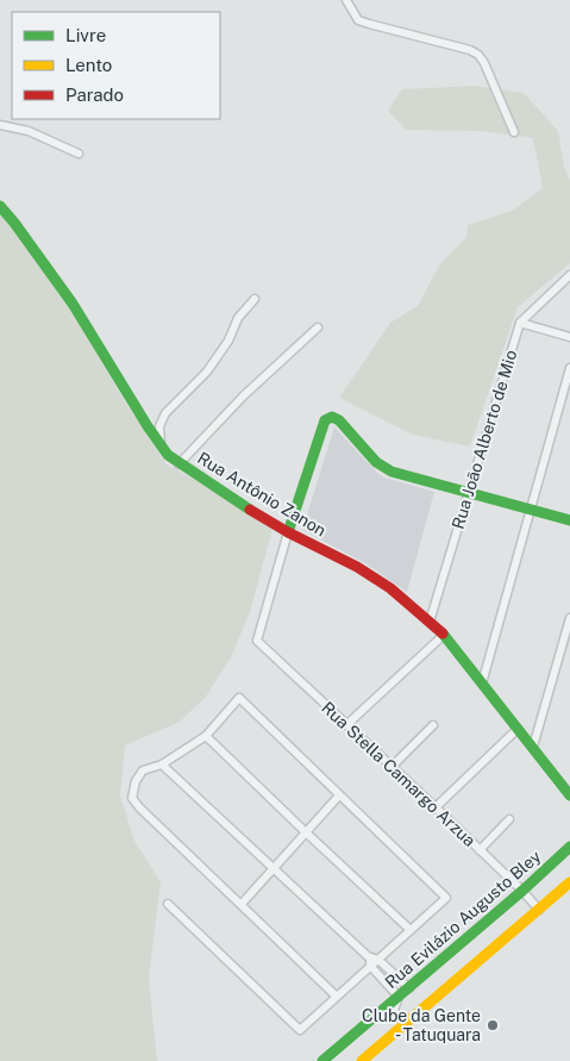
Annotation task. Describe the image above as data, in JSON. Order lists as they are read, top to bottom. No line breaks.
{"streets":{"street":["Rua João Alberto de Mio","Rua Antônio Zanon","Rua Stella Camargo Arzua","Rua Evilázio Augusto Bley"]},"crossings":[["Rua João Alberto de Mio","Rua Antônio Zanon"],["Rua Antônio Zanon","Rua Stella Camargo Arzua"],["Rua Stella Camargo Arzua","Rua Evilázio Augusto Bley"]],"places":["Clube da Gente - Tatuquara"],"legend":["Livre","Lento","Parado"]}
